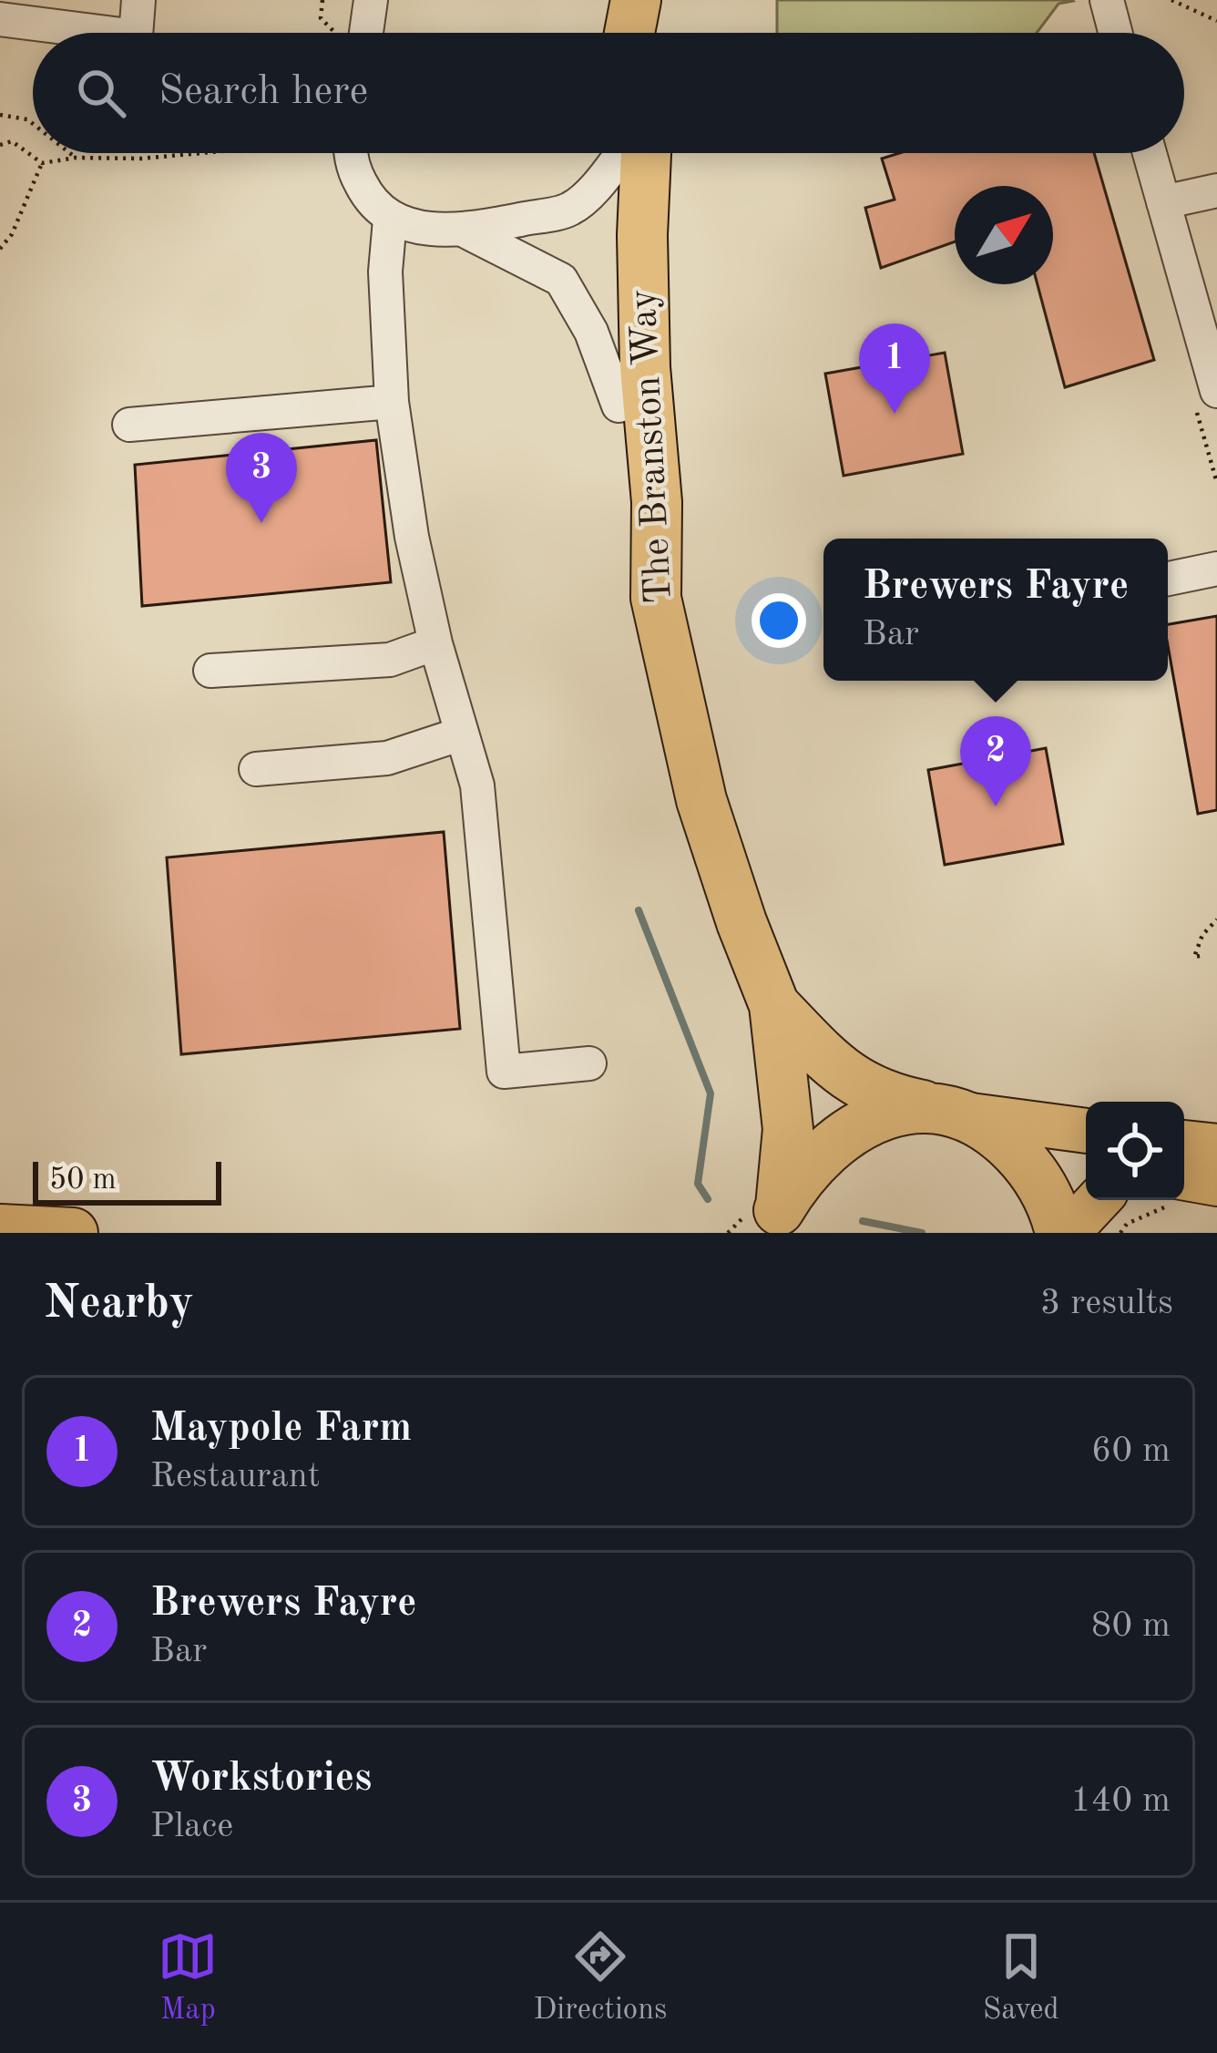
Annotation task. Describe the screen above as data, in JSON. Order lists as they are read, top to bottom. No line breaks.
{"streets":{"highway":["The Branston Way"]},"scale_bar":"50 m","north":"top right","page":{"search":"Search here","pins":["1","3","2"],"popup":["Brewers Fayre","Bar"],"scale":"50 m","heading":["Nearby","3 results"],"list":[{"mark":"1","name":"Maypole Farm","note":"Restaurant","value":"60 m"},{"mark":"2","name":"Brewers Fayre","note":"Bar","value":"80 m"},{"mark":"3","name":"Workstories","note":"Place","value":"140 m"}],"nav":["Map","Directions","Saved"]}}
